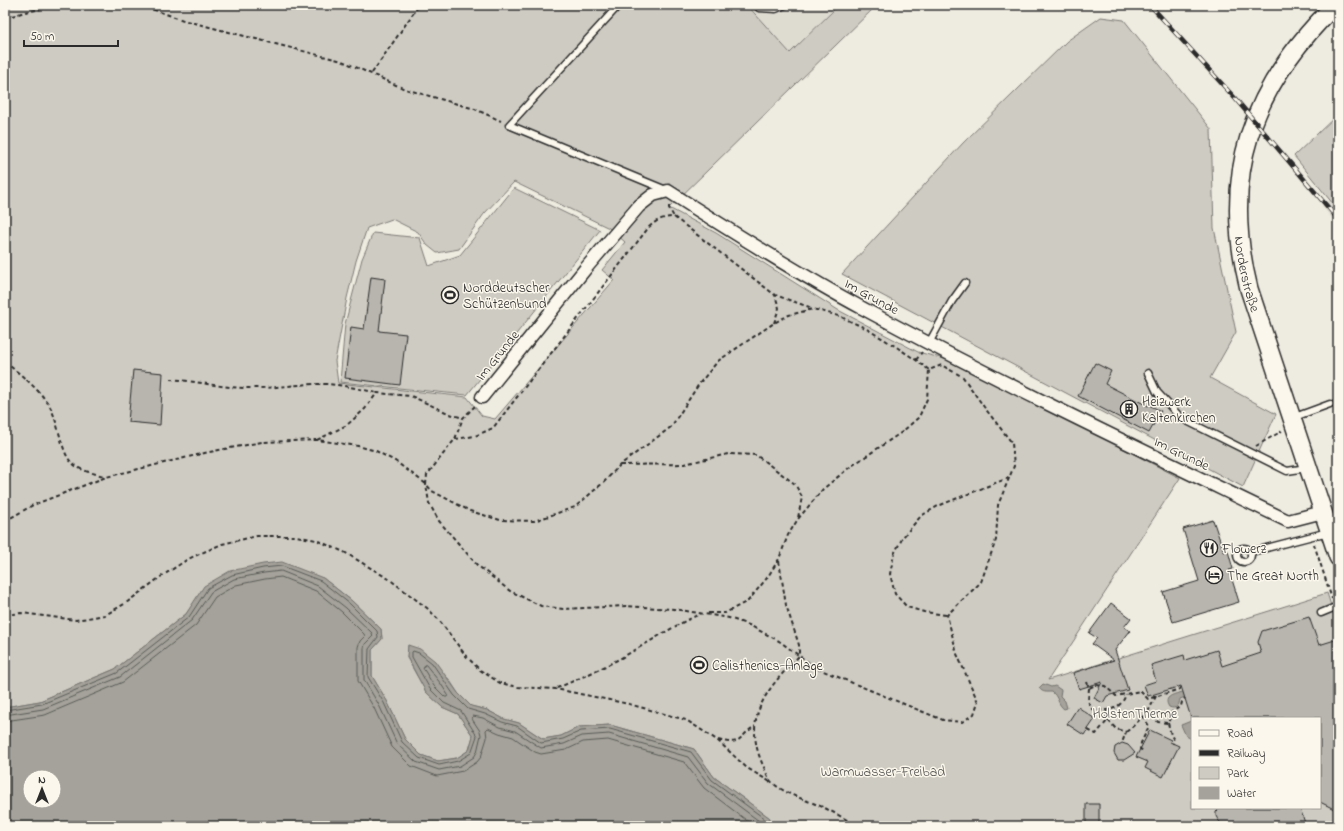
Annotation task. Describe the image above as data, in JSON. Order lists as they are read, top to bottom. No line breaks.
{"streets":{"main road":["Norderstraße"],"street":["Im Grunde"]},"crossings":[["Norderstraße","Im Grunde"]],"parks":["HolstenTherme","Warmwasser-Freibad"],"places":{"sports":["Norddeutscher Schützenbund","Calisthenics-Anlage"],"building":["Heizwerk Kaltenkirchen"],"restaurant":["Flowerz"],"hotel":["The Great North"]},"legend":["Road","Railway","Park","Water"],"scale_bar":"50 m","north":"top"}
